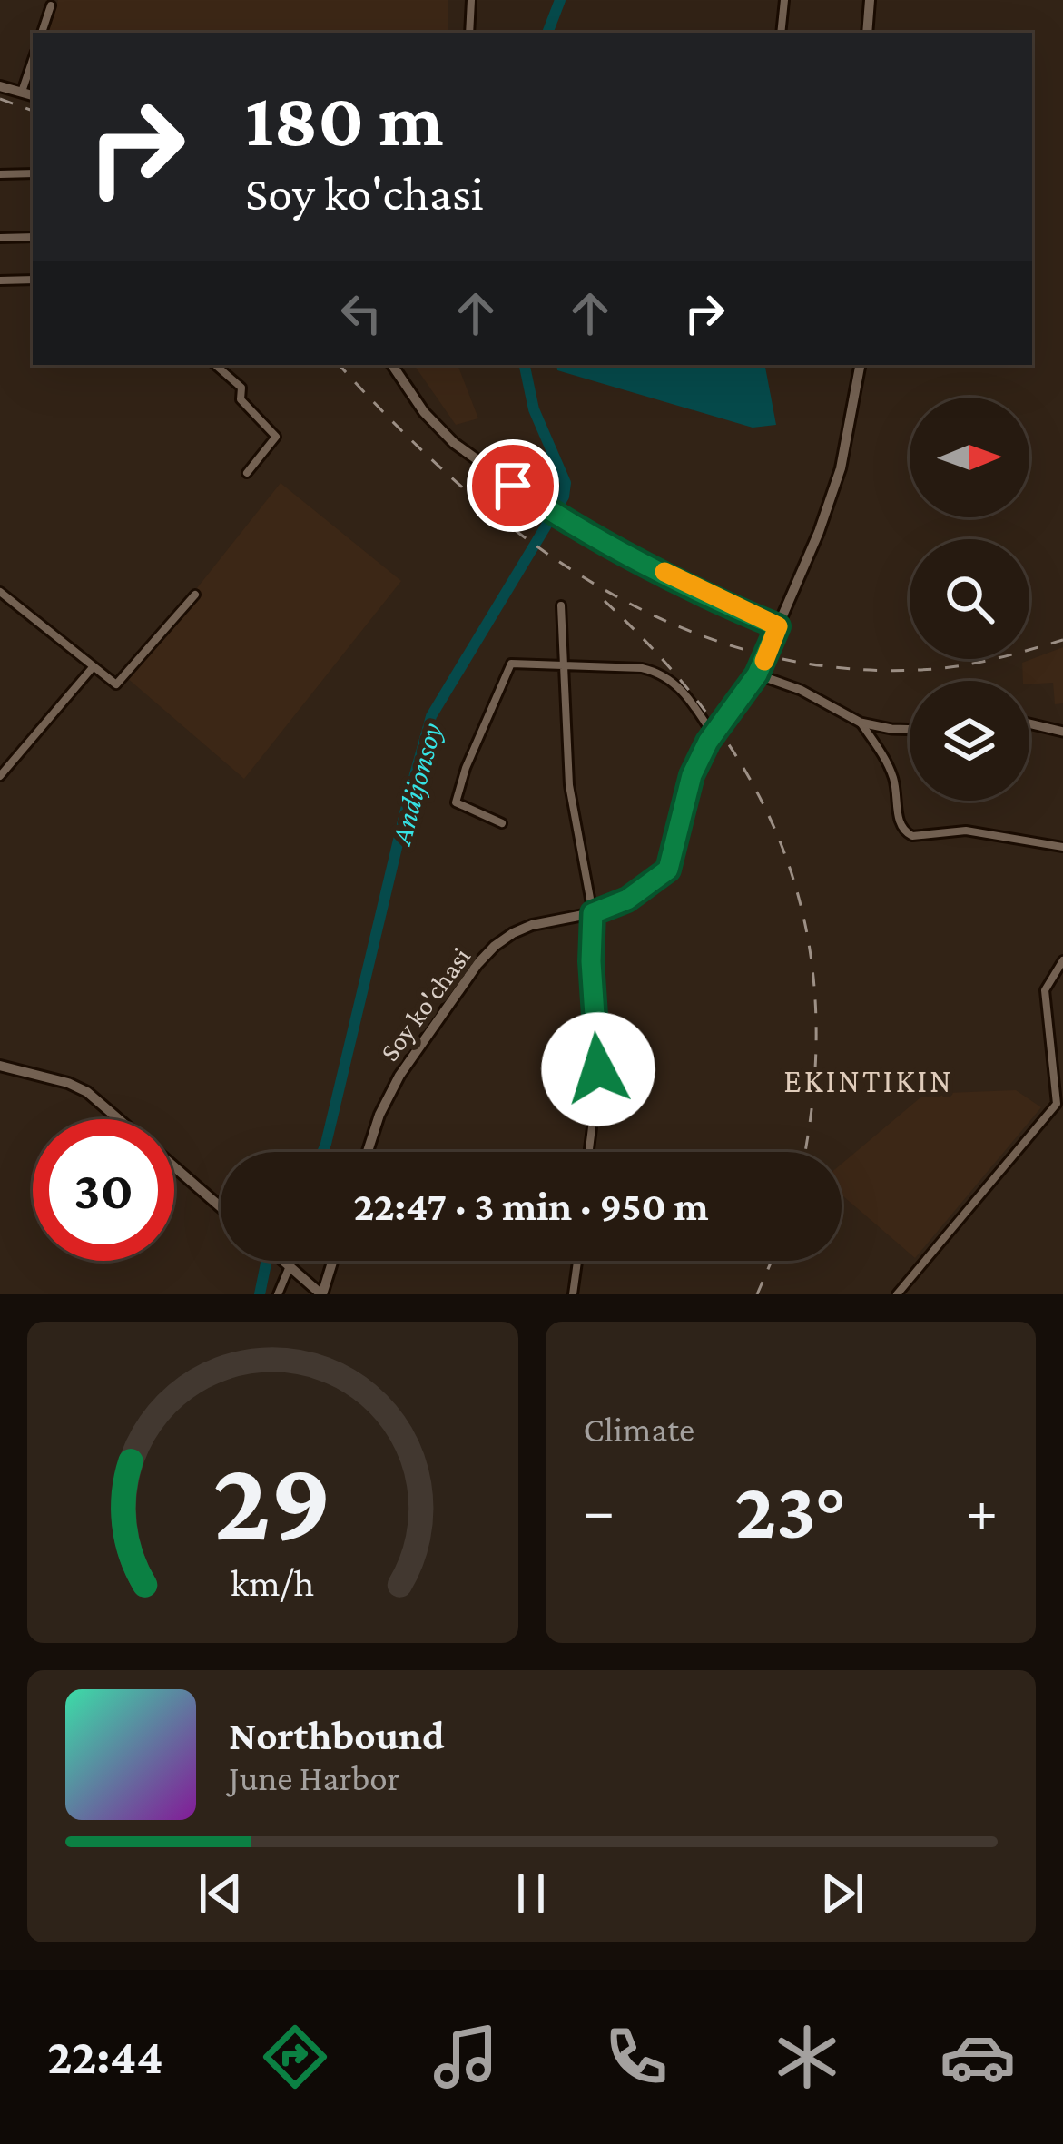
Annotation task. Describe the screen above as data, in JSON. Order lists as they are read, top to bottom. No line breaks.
{"streets":{"main road":["Soy ko'chasi"]},"districts":["EKINTIKIN"],"water":["Andijonsoy"],"north":"right","page":{"turn":["180 m","Soy ko'chasi"],"limit":"30","trip":"22:47 · 3 min · 950 m","tile":"Climate","heat":["−","23°","+"],"song":["Northbound","June Harbor"],"tabs":"22:44","gauge":["29","km/h"]}}
